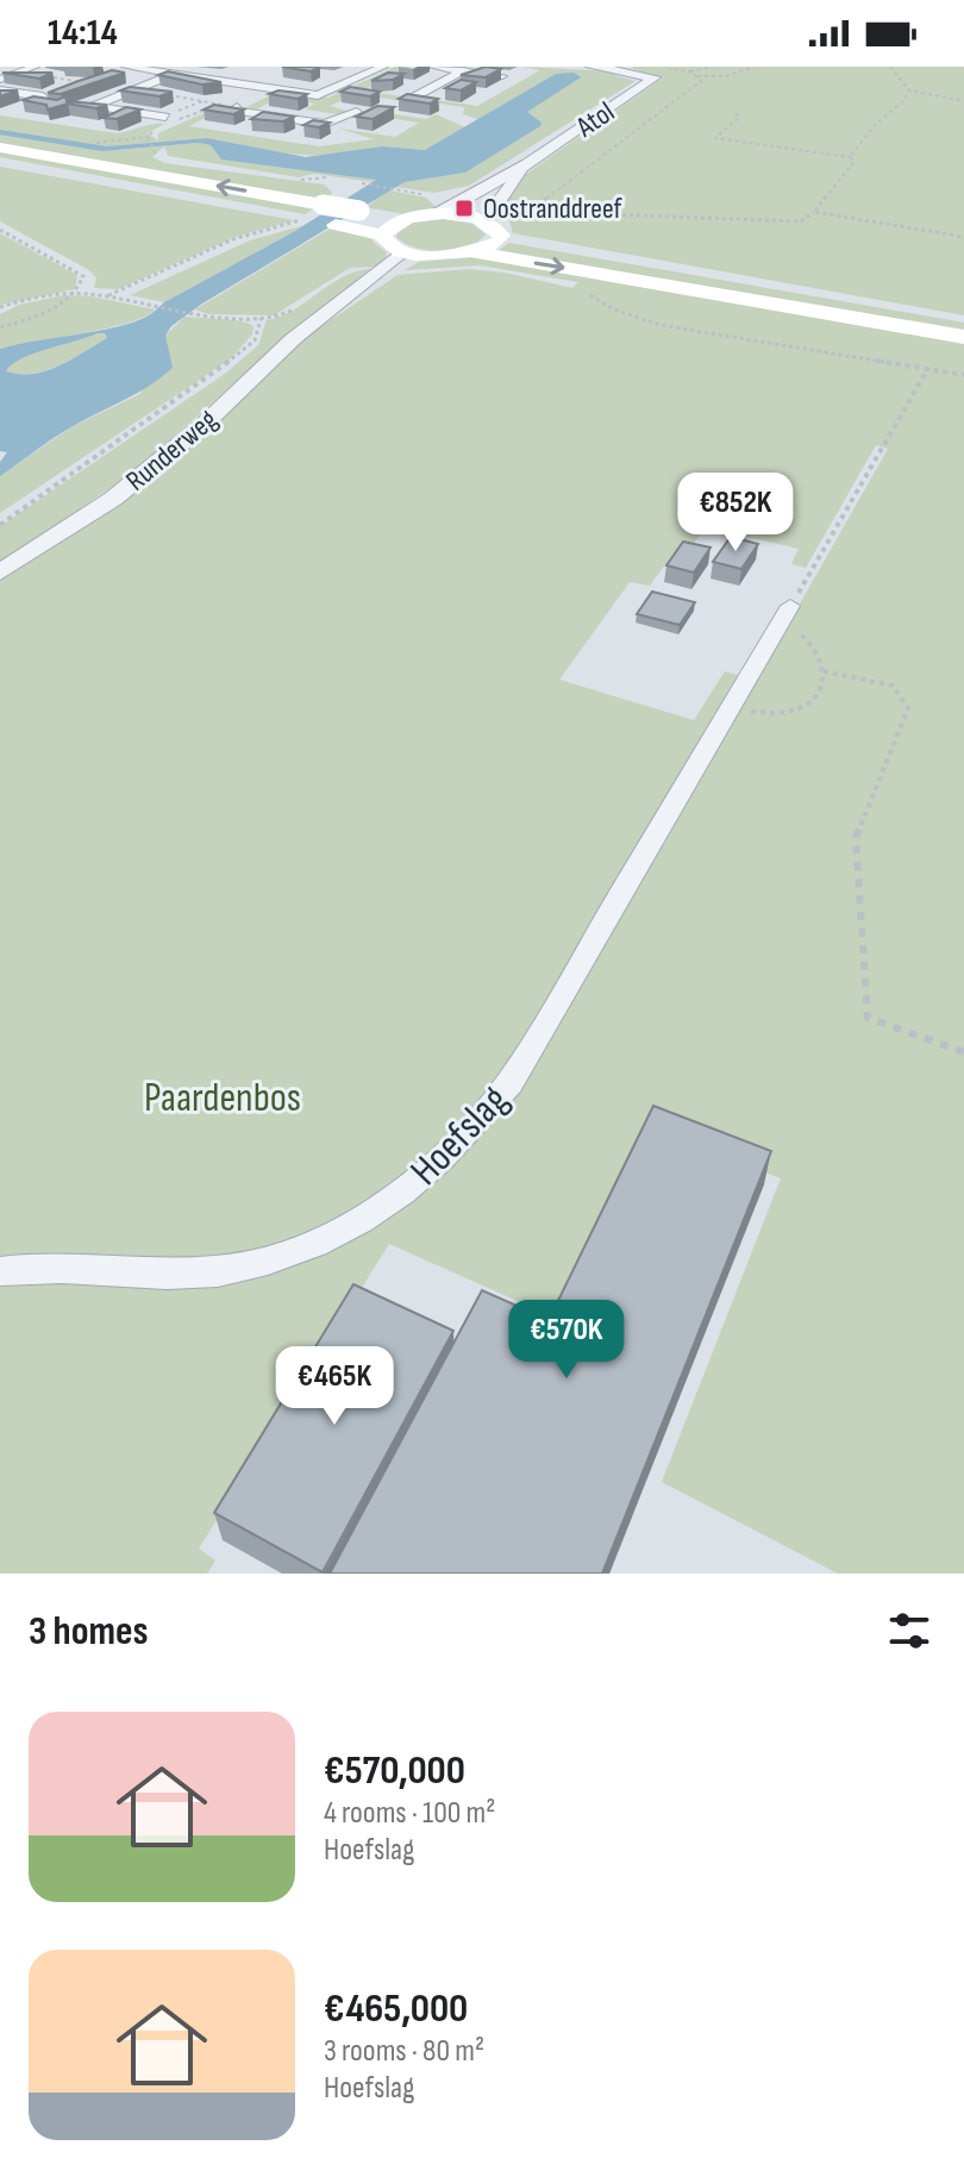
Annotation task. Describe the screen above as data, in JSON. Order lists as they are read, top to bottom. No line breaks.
{"streets":{"street":["Atol","Runderweg","Hoefslag"]},"parks":["Paardenbos"],"places":{"transit":["Oostranddreef"]},"page":{"status":"14:14","price":["€852K","€570K","€465K"],"heading":"3 homes","list":[{"name":"€570,000","note":"4 rooms · 100 m² · Hoefslag"},{"name":"€465,000","note":"3 rooms · 80 m² · Hoefslag"}]}}
